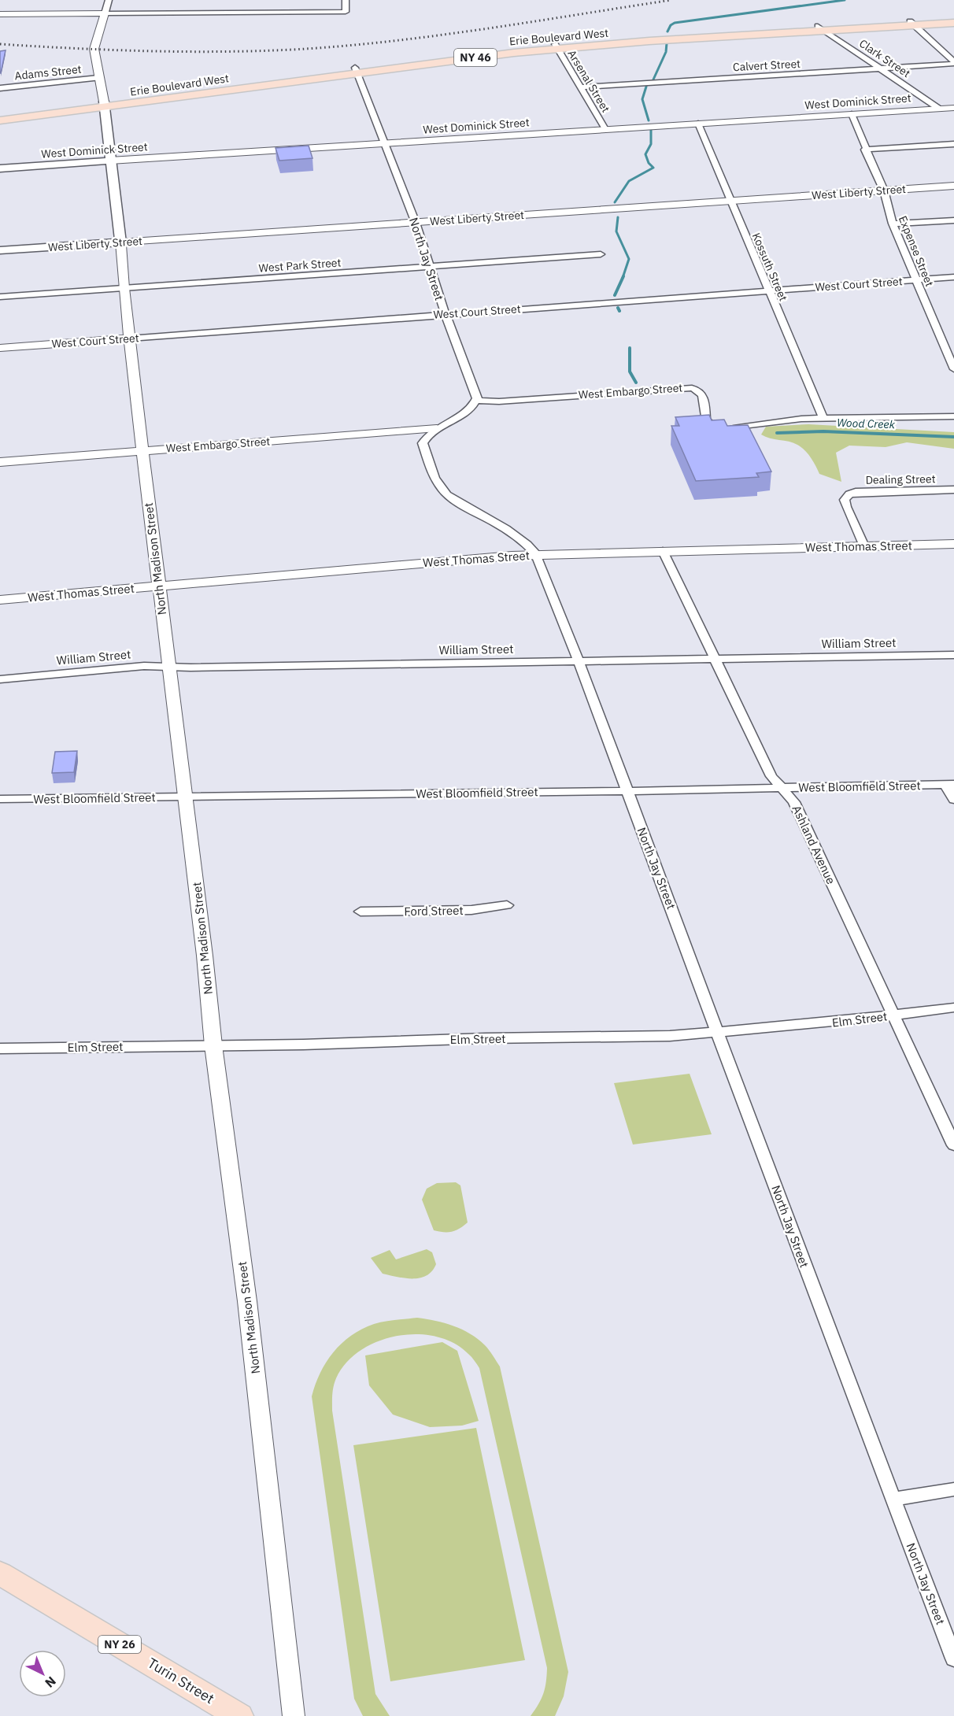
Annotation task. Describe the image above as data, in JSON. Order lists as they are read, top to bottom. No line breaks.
{"streets":{"main road":["Erie Boulevard West","NY 46","West Dominick Street","West Liberty Street","North Madison Street","NY 26","Turin Street"],"street":["Clark Street","Calvert Street","Adams Street","Arsenal Street","Expense Street","North Jay Street","West Park Street","Kossuth Street","West Court Street","West Embargo Street","Dealing Street","West Thomas Street","William Street","West Bloomfield Street","Ashland Avenue","Ford Street","Elm Street"]},"crossings":[["Erie Boulevard West","Clark Street"],["Erie Boulevard West","Arsenal Street"],["Erie Boulevard West","North Jay Street"],["Erie Boulevard West","North Madison Street"],["Clark Street","Calvert Street"],["Clark Street","West Dominick Street"],["Calvert Street","Arsenal Street"],["Arsenal Street","West Dominick Street"],["West Dominick Street","Expense Street"],["West Dominick Street","North Jay Street"],["West Dominick Street","Kossuth Street"],["West Dominick Street","North Madison Street"],["West Liberty Street","Expense Street"],["West Liberty Street","North Jay Street"],["West Liberty Street","Kossuth Street"],["West Liberty Street","North Madison Street"],["Expense Street","West Court Street"],["North Jay Street","West Park Street"],["North Jay Street","West Court Street"],["North Jay Street","West Embargo Street"],["North Jay Street","West Thomas Street"],["North Jay Street","William Street"],["North Jay Street","West Bloomfield Street"],["North Jay Street","Elm Street"],["West Park Street","North Madison Street"],["Kossuth Street","West Court Street"],["Kossuth Street","West Embargo Street"],["West Court Street","North Madison Street"],["West Embargo Street","North Madison Street"],["Dealing Street","West Thomas Street"],["West Thomas Street","North Madison Street"],["West Thomas Street","Ashland Avenue"],["North Madison Street","William Street"],["North Madison Street","West Bloomfield Street"],["North Madison Street","Elm Street"],["William Street","Ashland Avenue"],["West Bloomfield Street","Ashland Avenue"],["Ashland Avenue","Elm Street"]],"water":["Wood Creek"],"north":"bottom right"}
